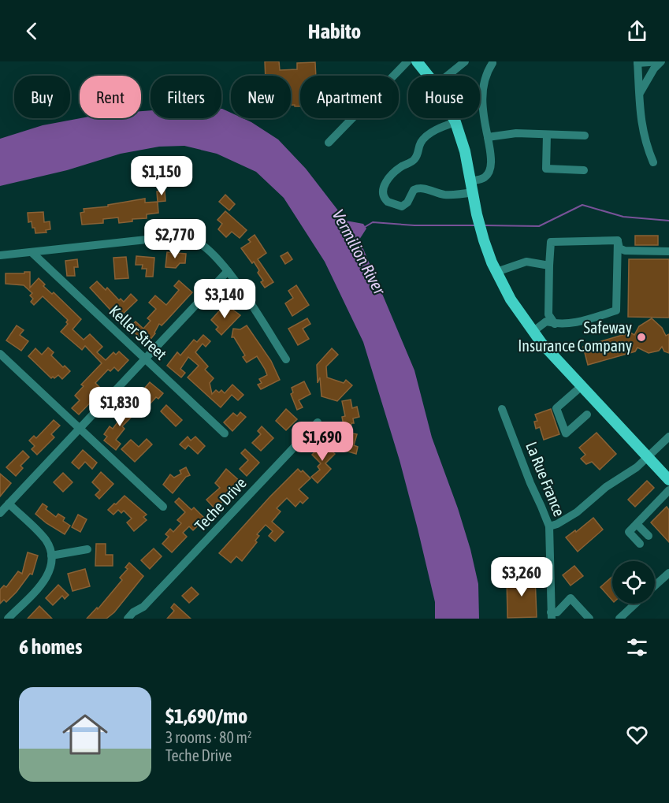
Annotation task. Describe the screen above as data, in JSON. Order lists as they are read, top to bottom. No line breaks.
{"streets":{"street":["Keller Street","La Rue France","Teche Drive"]},"water":["Vermilion River"],"places":["Safeway Insurance Company"],"page":{"header":"Habito","chip":["Buy","Rent","Filters","New","Apartment","House"],"price":["$1,150","$2,770","$3,140","$1,830","$1,690","$3,260"],"heading":"6 homes","list":[{"name":"$1,690/mo","note":"3 rooms · 80 m² · Teche Drive"}]}}
